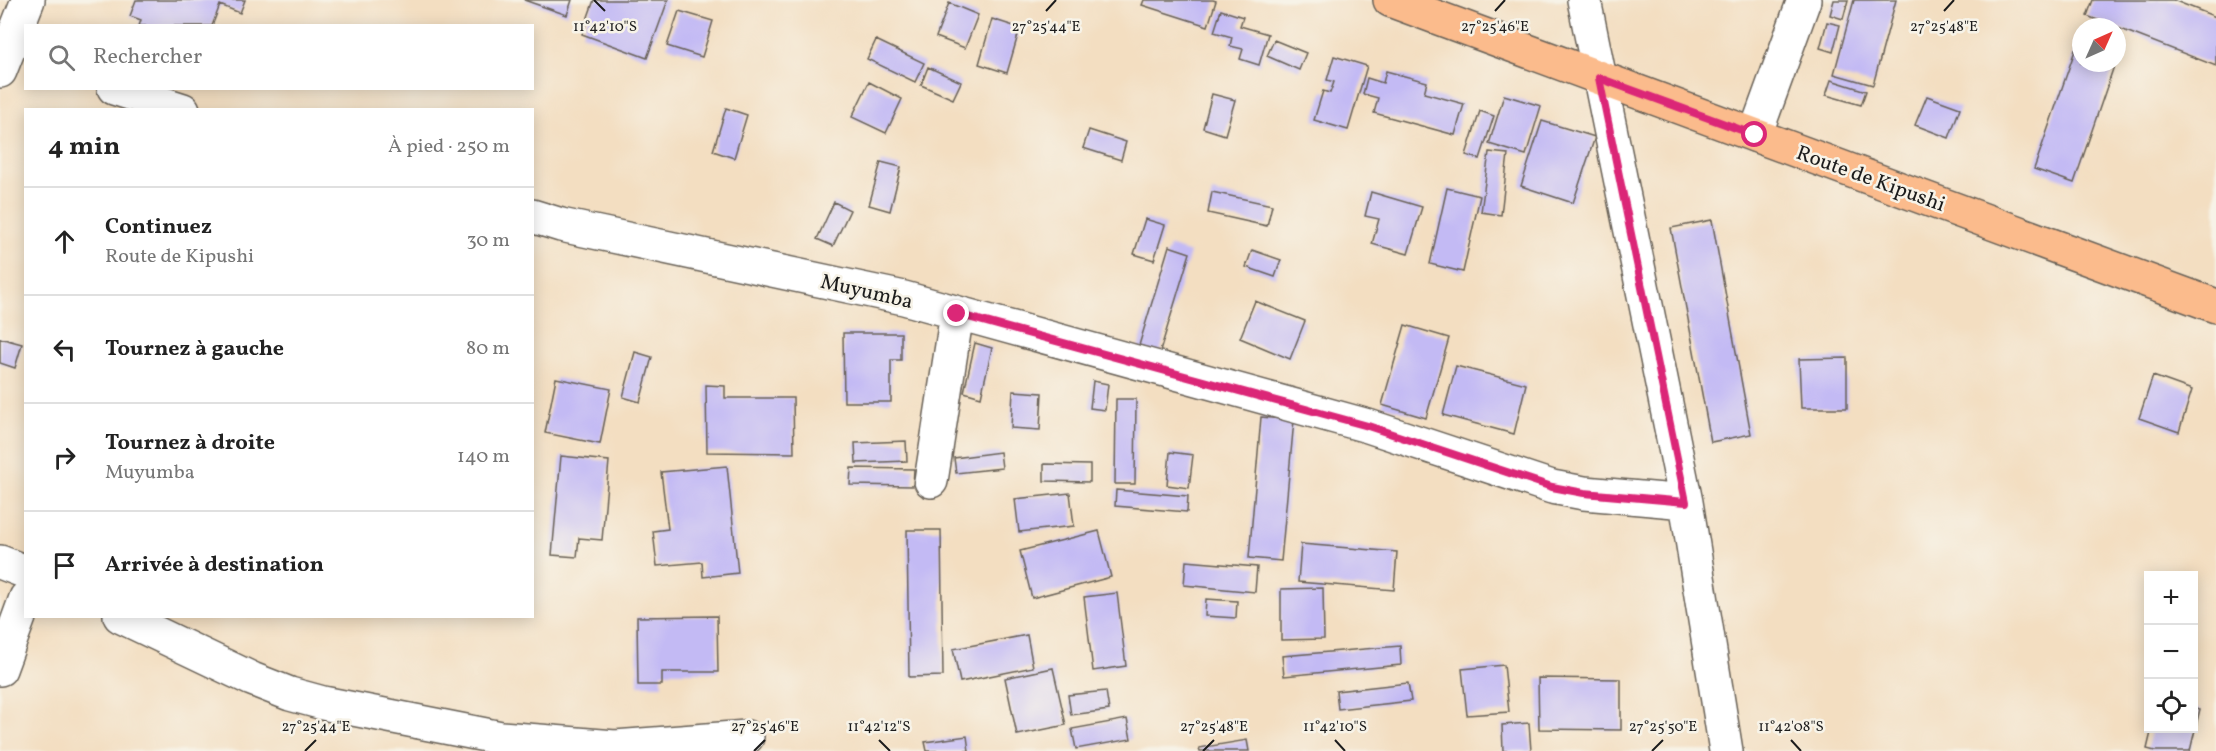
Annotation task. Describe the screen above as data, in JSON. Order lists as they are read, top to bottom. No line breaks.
{"streets":{"main road":["Route de Kipushi"],"street":["Muyumba"]},"north":"top right","page":{"search":"Rechercher","heading":["4 min","À pied · 250 m"],"list":[["Continuez","Route de Kipushi","30 m"],["Tournez à gauche","80 m"],["Tournez à droite","Muyumba","140 m"],"Arrivée à destination"],"map_buttons":["+","−"]},"coordinates":["11°42'10\"S","27°25'44\"E","27°25'46\"E","27°25'48\"E","11°42'12\"S","27°25'50\"E","11°42'08\"S"]}
